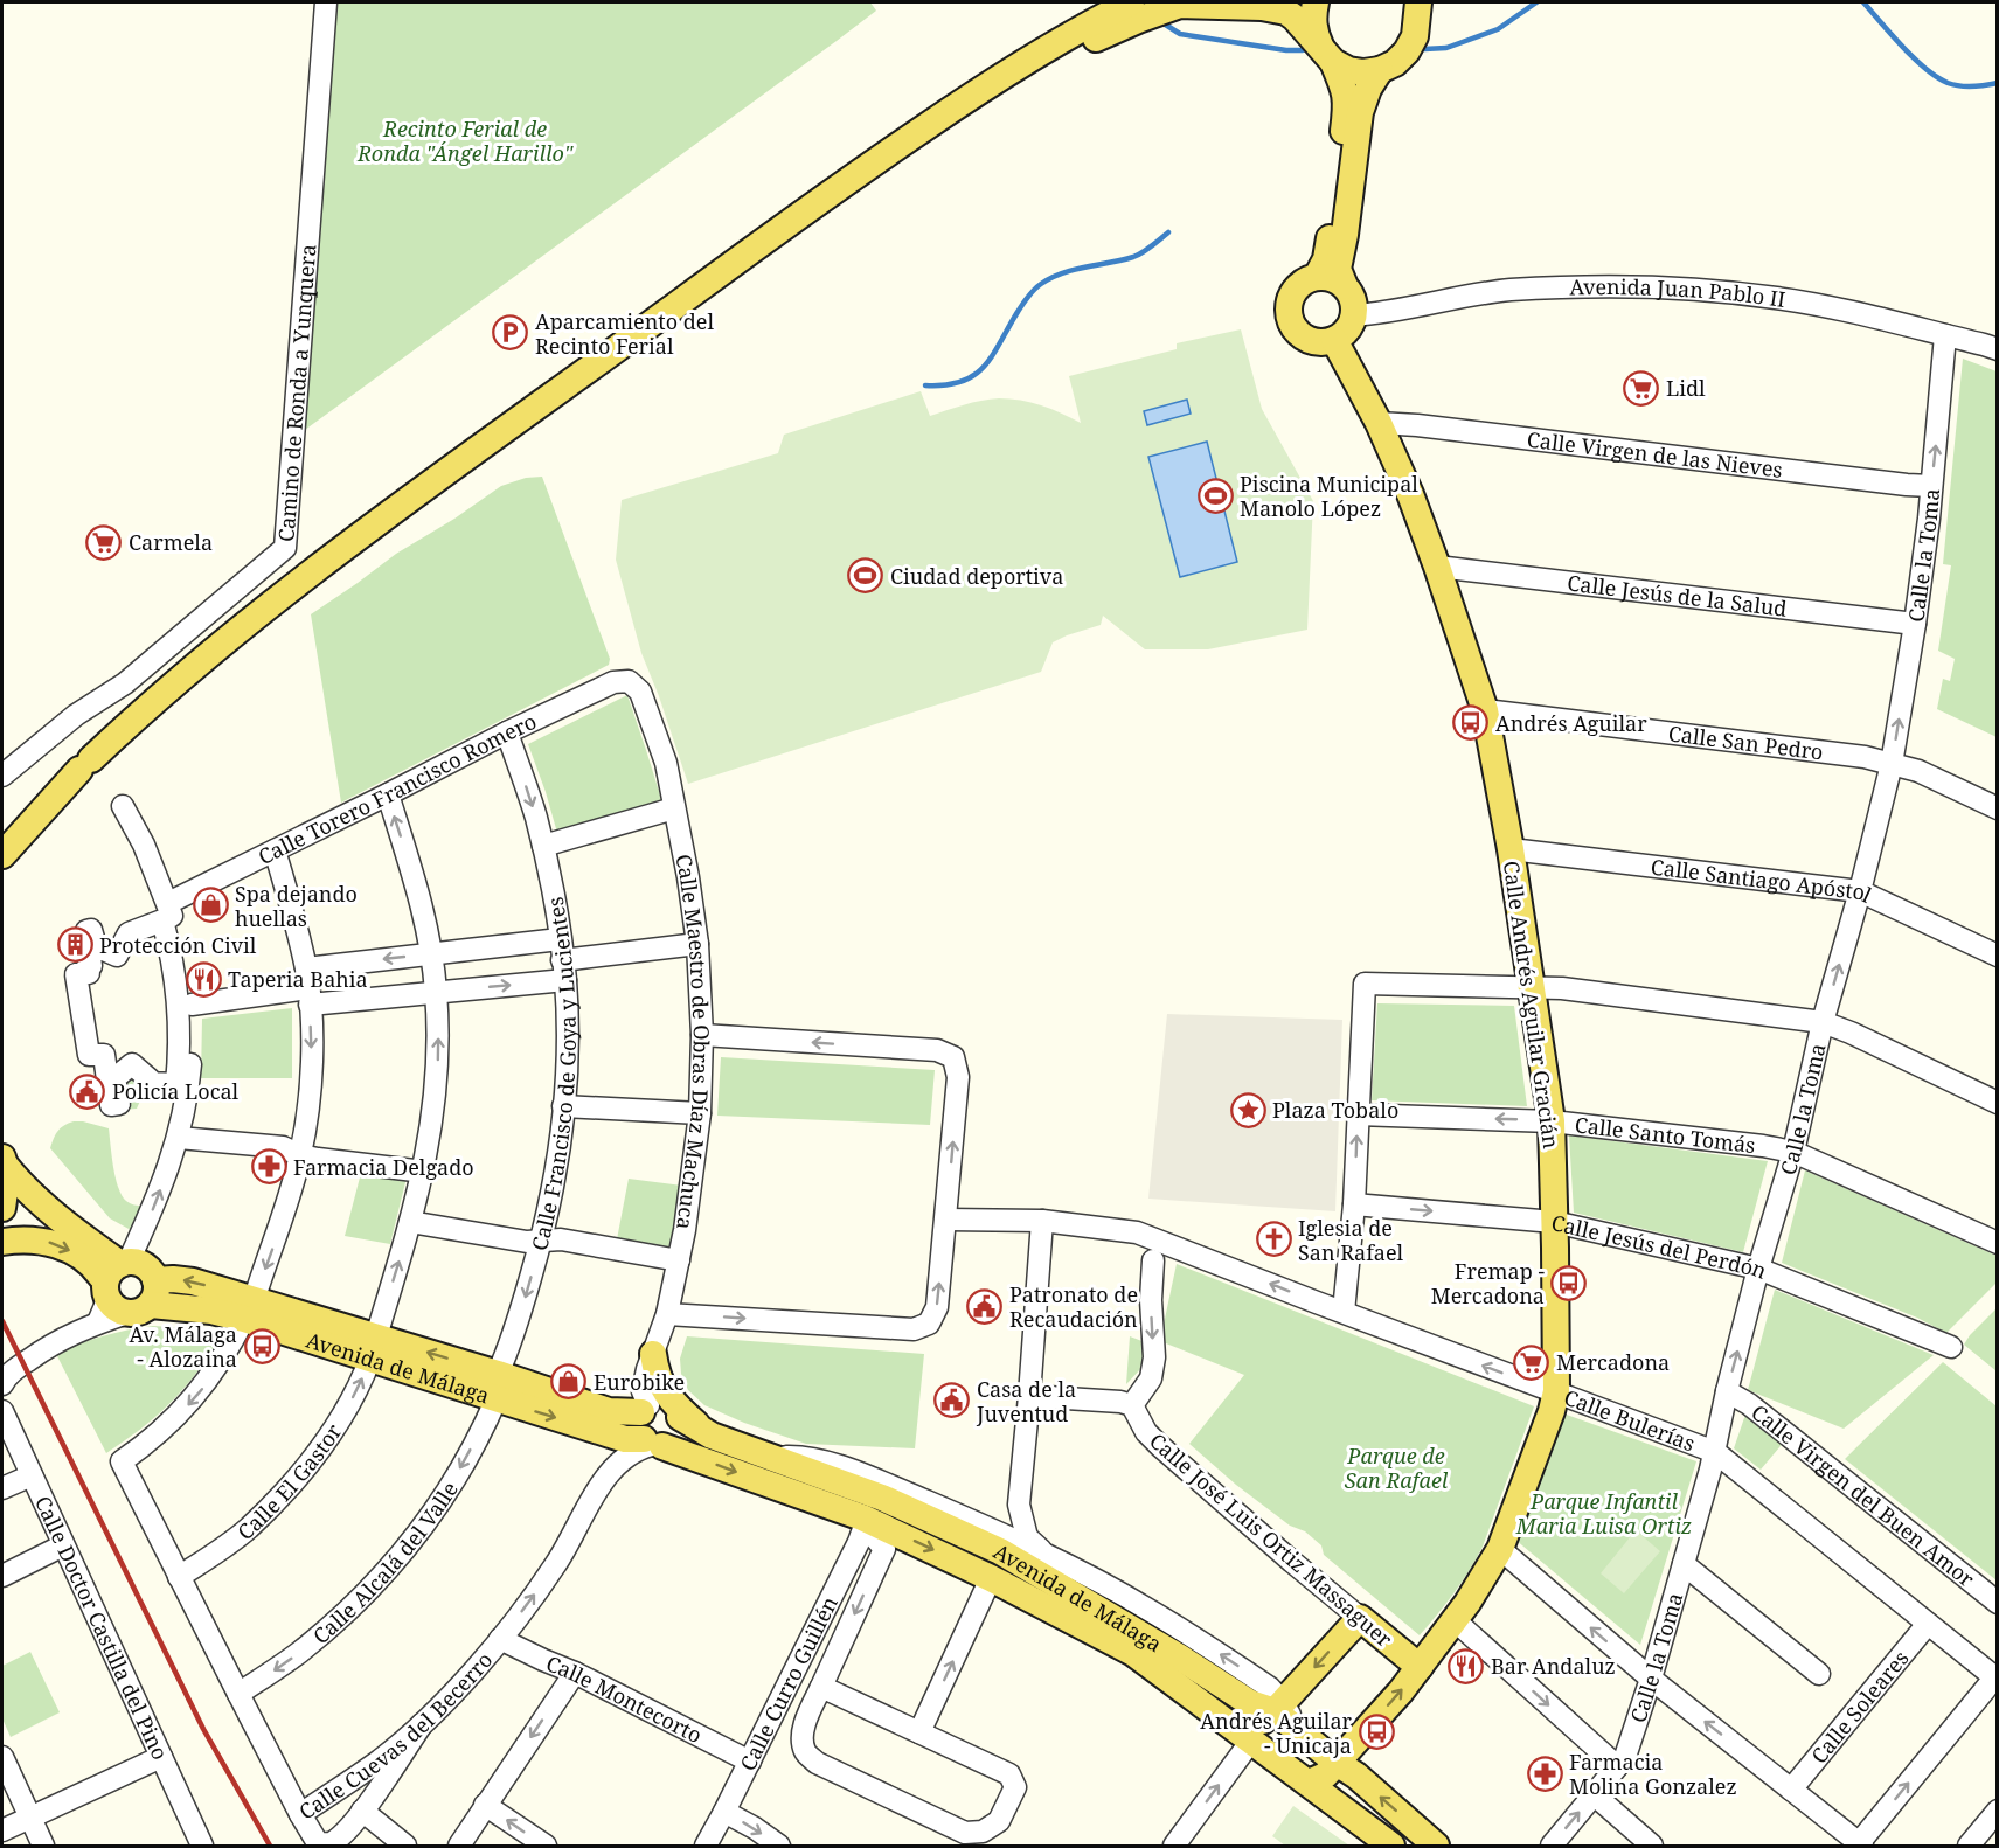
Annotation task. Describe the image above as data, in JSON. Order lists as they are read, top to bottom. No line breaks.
{"streets":{"main road":["Calle Andrés Aguilar Gracián","Avenida de Málaga","Calle José Luis Ortiz Massaguer"],"street":["Avenida Juan Pablo II","Camino de Ronda a Yunquera","Calle Virgen de las Nieves","Calle la Toma","Calle Jesús de la Salud","Calle San Pedro","Calle Torero Francisco Romero","Calle Santiago Apóstol","Calle Maestro de Obras Díaz Machuca","Calle Francisco de Goya y Lucientes","Calle Santo Tomás","Calle Jesús del Perdón","Calle Bulerías","Calle El Gastor","Calle Virgen del Buen Amor","Calle Alcalá del Valle","Calle Doctor Castilla del Pino","Calle Curro Guillén","Calle Montecorto","Calle Soleares","Calle Cuevas del Becerro"]},"crossings":[["Avenida Juan Pablo II","Calle la Toma"],["Avenida Juan Pablo II","Calle Andrés Aguilar Gracián"],["Calle Virgen de las Nieves","Calle la Toma"],["Calle Virgen de las Nieves","Calle Andrés Aguilar Gracián"],["Calle la Toma","Calle Jesús de la Salud"],["Calle la Toma","Calle San Pedro"],["Calle la Toma","Calle Santiago Apóstol"],["Calle la Toma","Calle Santo Tomás"],["Calle la Toma","Calle Jesús del Perdón"],["Calle la Toma","Calle Bulerías"],["Calle la Toma","Calle Virgen del Buen Amor"],["Calle Jesús de la Salud","Calle Andrés Aguilar Gracián"],["Calle San Pedro","Calle Andrés Aguilar Gracián"],["Calle Torero Francisco Romero","Calle Maestro de Obras Díaz Machuca"],["Calle Torero Francisco Romero","Calle Francisco de Goya y Lucientes"],["Calle Torero Francisco Romero","Calle El Gastor"],["Calle Santiago Apóstol","Calle Andrés Aguilar Gracián"],["Calle Andrés Aguilar Gracián","Calle Santo Tomás"],["Calle Andrés Aguilar Gracián","Calle Jesús del Perdón"],["Calle Andrés Aguilar Gracián","Avenida de Málaga"],["Calle Andrés Aguilar Gracián","Calle Bulerías"],["Calle Andrés Aguilar Gracián","Calle José Luis Ortiz Massaguer"],["Calle Maestro de Obras Díaz Machuca","Avenida de Málaga"],["Calle Maestro de Obras Díaz Machuca","Calle Cuevas del Becerro"],["Calle Francisco de Goya y Lucientes","Avenida de Málaga"],["Calle Francisco de Goya y Lucientes","Calle Alcalá del Valle"],["Avenida de Málaga","Calle El Gastor"],["Avenida de Málaga","Calle Alcalá del Valle"],["Avenida de Málaga","Calle Curro Guillén"],["Avenida de Málaga","Calle Cuevas del Becerro"],["Calle Bulerías","Calle Soleares"],["Calle El Gastor","Calle Cuevas del Becerro"],["Calle Alcalá del Valle","Calle Cuevas del Becerro"],["Calle Curro Guillén","Calle Montecorto"],["Calle Montecorto","Calle Cuevas del Becerro"]],"one_way":["Calle la Toma","Calle Francisco de Goya y Lucientes","Calle Bulerías","Calle Alcalá del Valle"],"parks":["Recinto Ferial de Ronda \"Ángel Harillo\"","Parque de San Rafael","Parque Infantil Maria Luisa Ortiz"],"places":{"parking":["Aparcamiento del Recinto Ferial"],"supermarket":["Lidl","Carmela","Mercadona"],"sports":["Piscina Municipal Manolo López","Ciudad deportiva"],"bus stop":["Andrés Aguilar","Fremap - Mercadona","Av. Málaga - Alozaina","Andrés Aguilar - Unicaja"],"shop":["Spa dejando huellas","Eurobike"],"building":["Protección Civil"],"restaurant":["Taperia Bahia","Bar Andaluz"],"public building":["Policía Local","Patronato de Recaudación","Casa de la Juventud"],"place":["Plaza Tobalo"],"pharmacy":["Farmacia Delgado","Farmacia Molina Gonzalez"],"church":["Iglesia de San Rafael"]}}
